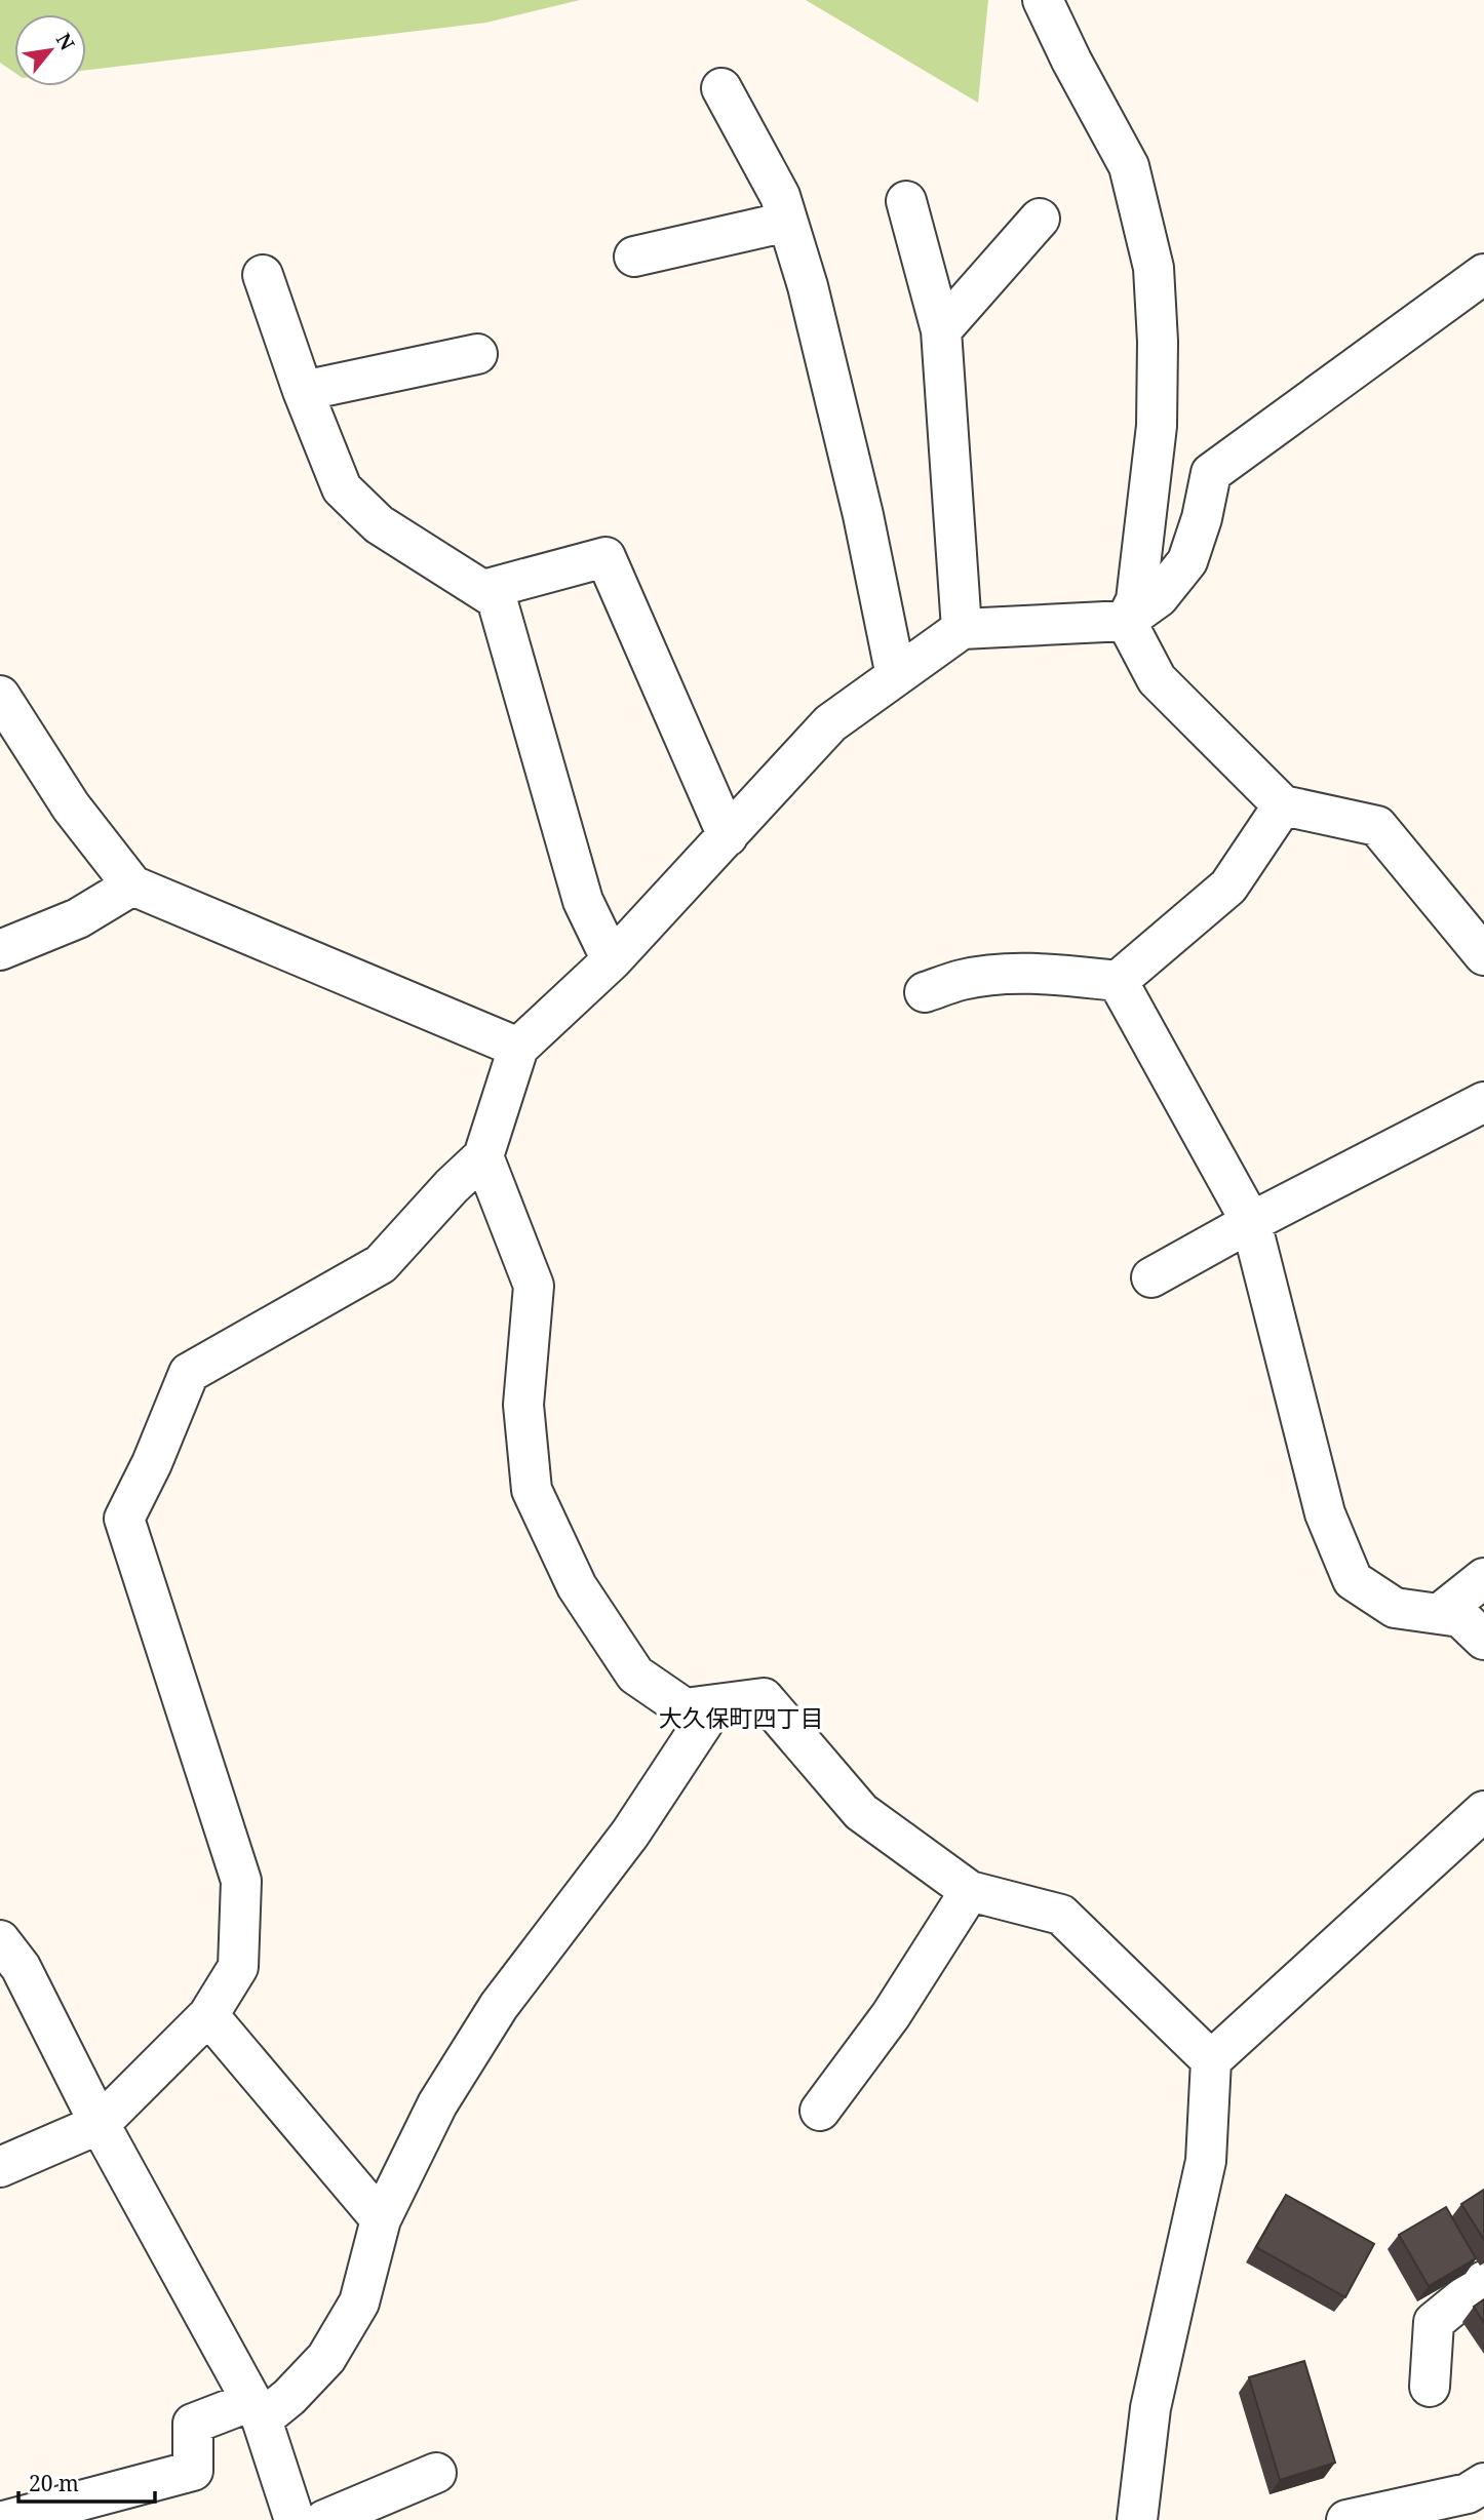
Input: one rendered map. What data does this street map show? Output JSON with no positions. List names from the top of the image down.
{
  "districts": ["大久保町四丁目"],
  "scale_bar": "20 m",
  "north": "top right"
}
